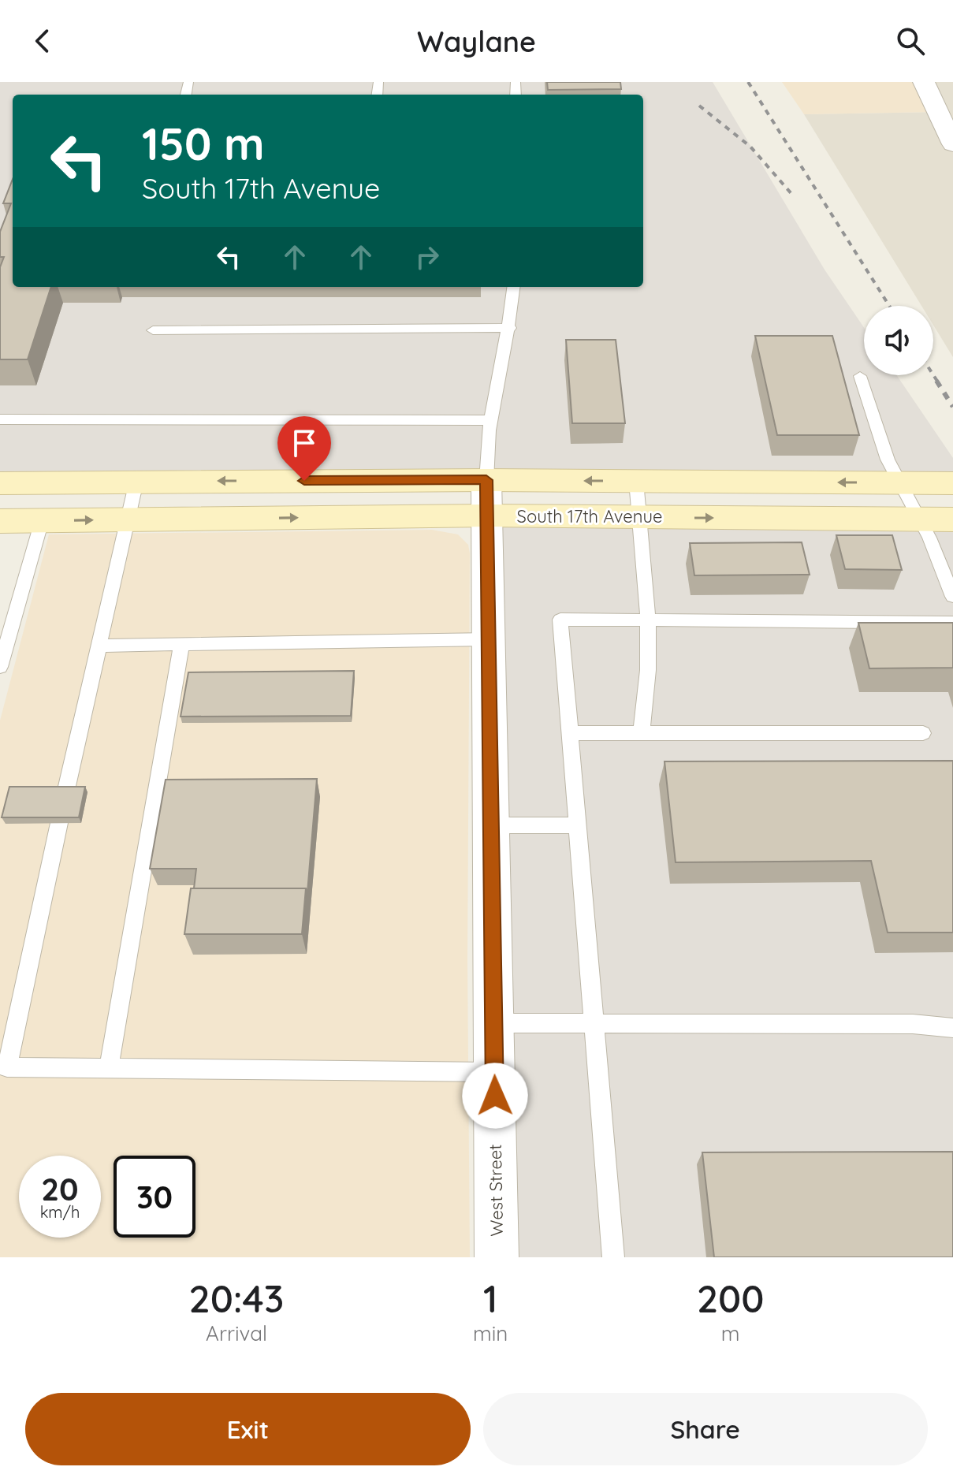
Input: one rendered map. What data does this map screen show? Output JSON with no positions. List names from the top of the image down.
{
  "streets": {
    "main road": ["South 17th Avenue"],
    "street": ["West Street"]
  },
  "crossings": [
    ["South 17th Avenue", "West Street"]
  ],
  "page": {
    "header": "Waylane",
    "turn": ["150 m", "South 17th Avenue"],
    "speed": "20 km/h",
    "limit": "30",
    "eta": [
      "20:43",
      "Arrival",
      "1",
      "min",
      "200",
      "m"
    ],
    "buttons": ["Exit", "Share"]
  }
}
